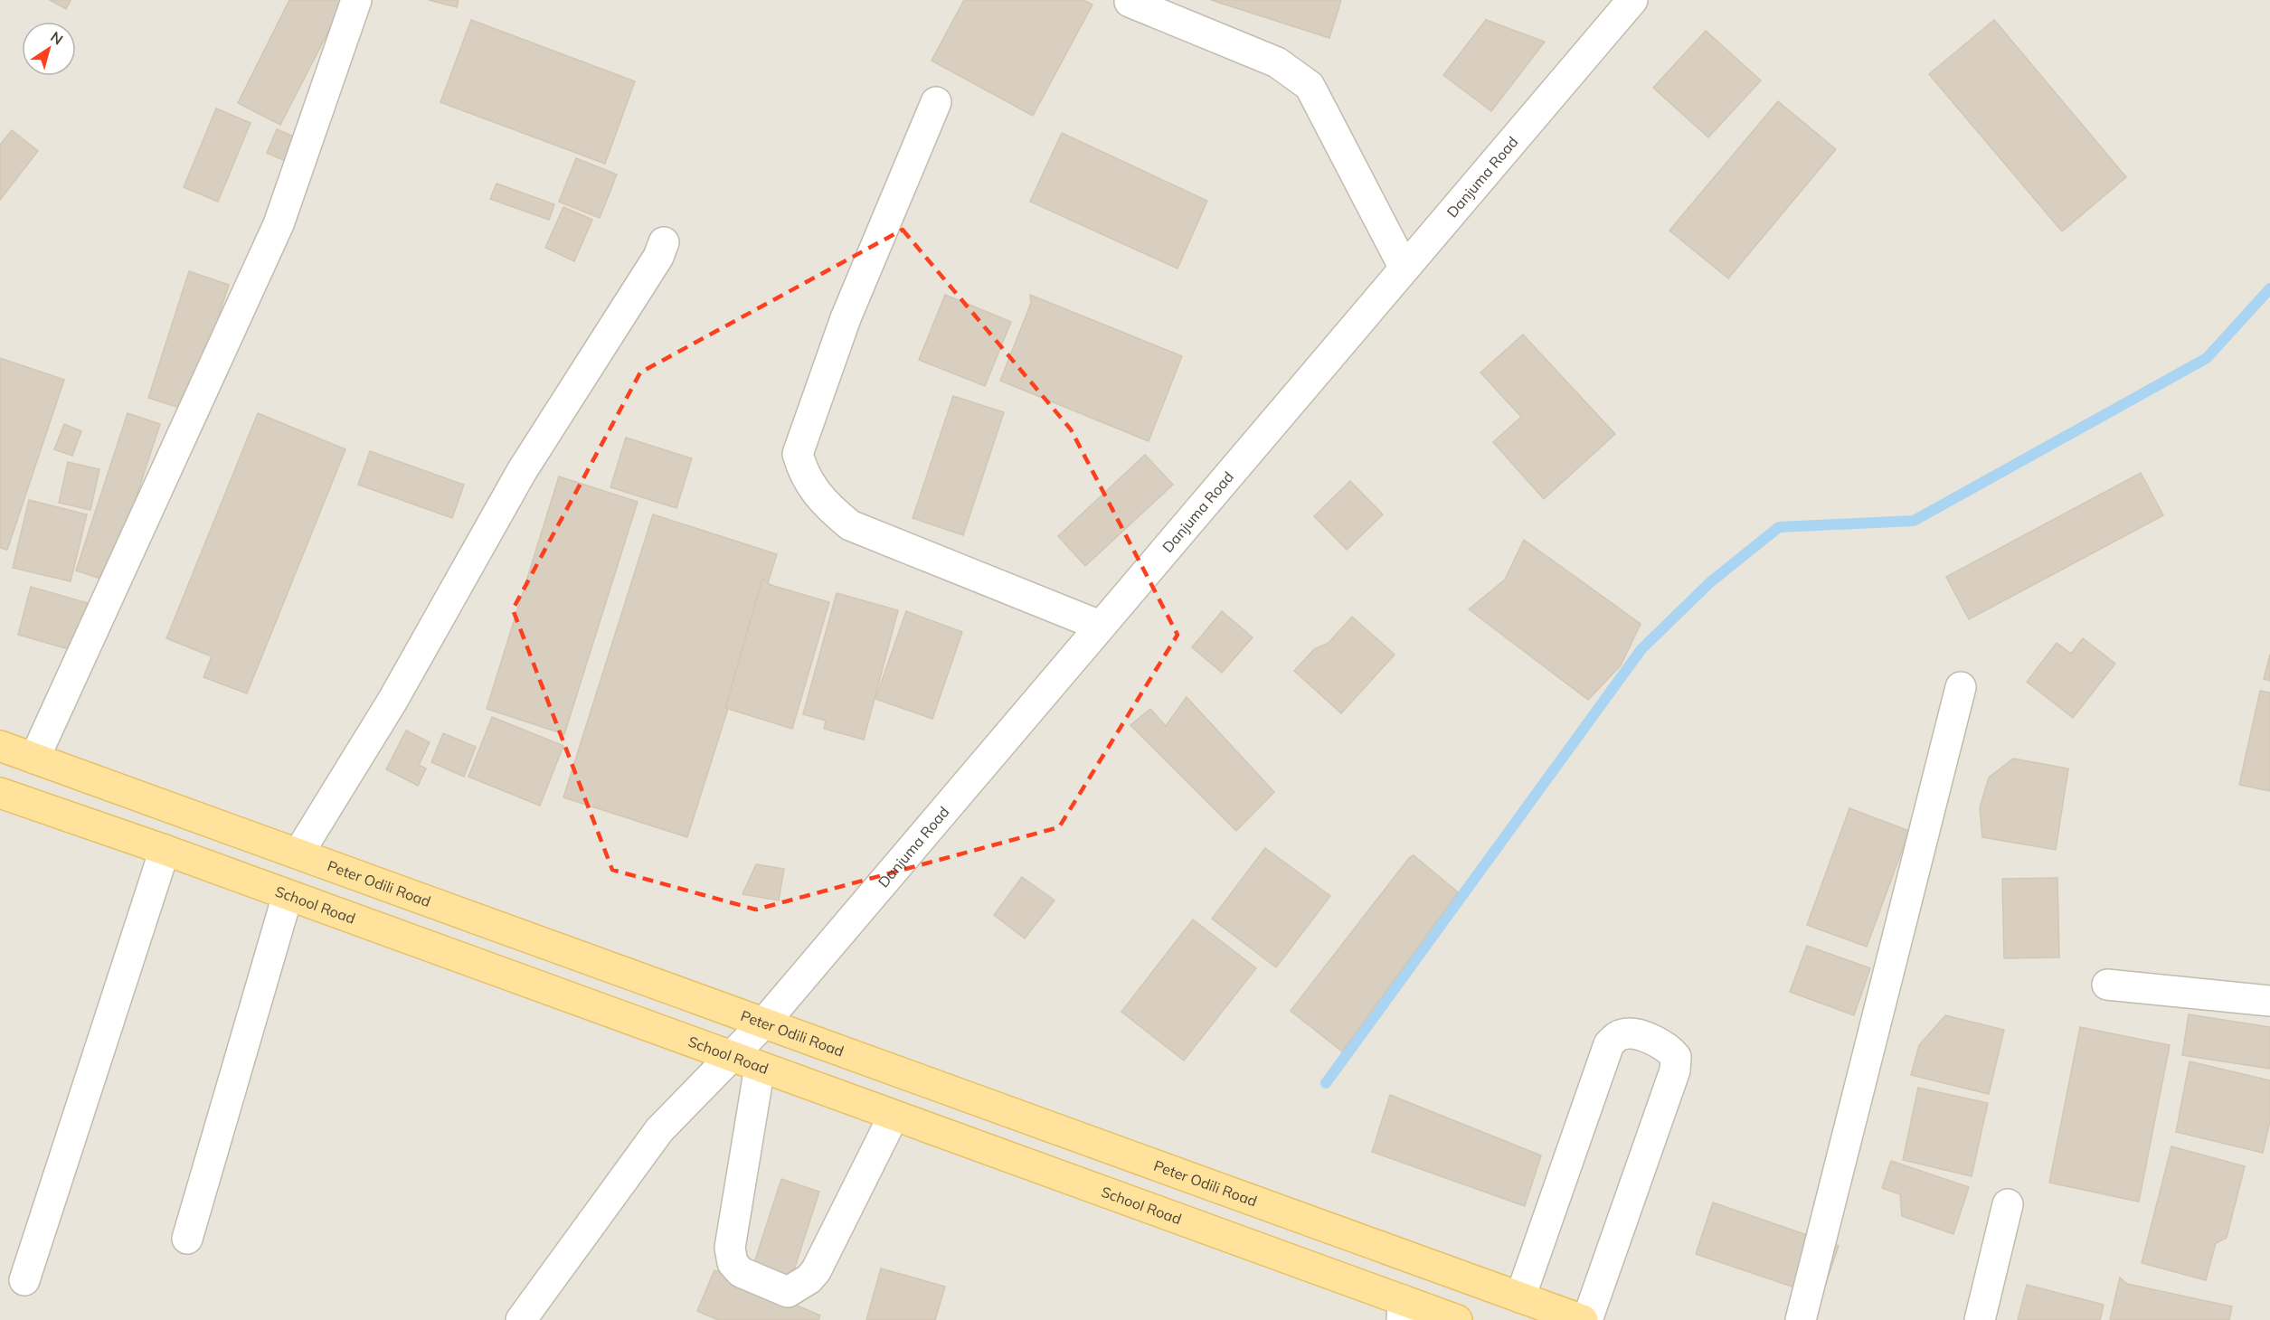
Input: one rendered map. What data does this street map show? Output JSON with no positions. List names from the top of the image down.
{
  "streets": {
    "main road": ["Peter Odili Road", "School Road"],
    "street": ["Danjuma Road"]
  },
  "crossings": [
    ["Danjuma Road", "Peter Odili Road"],
    ["Danjuma Road", "School Road"]
  ],
  "north": "top right"
}
